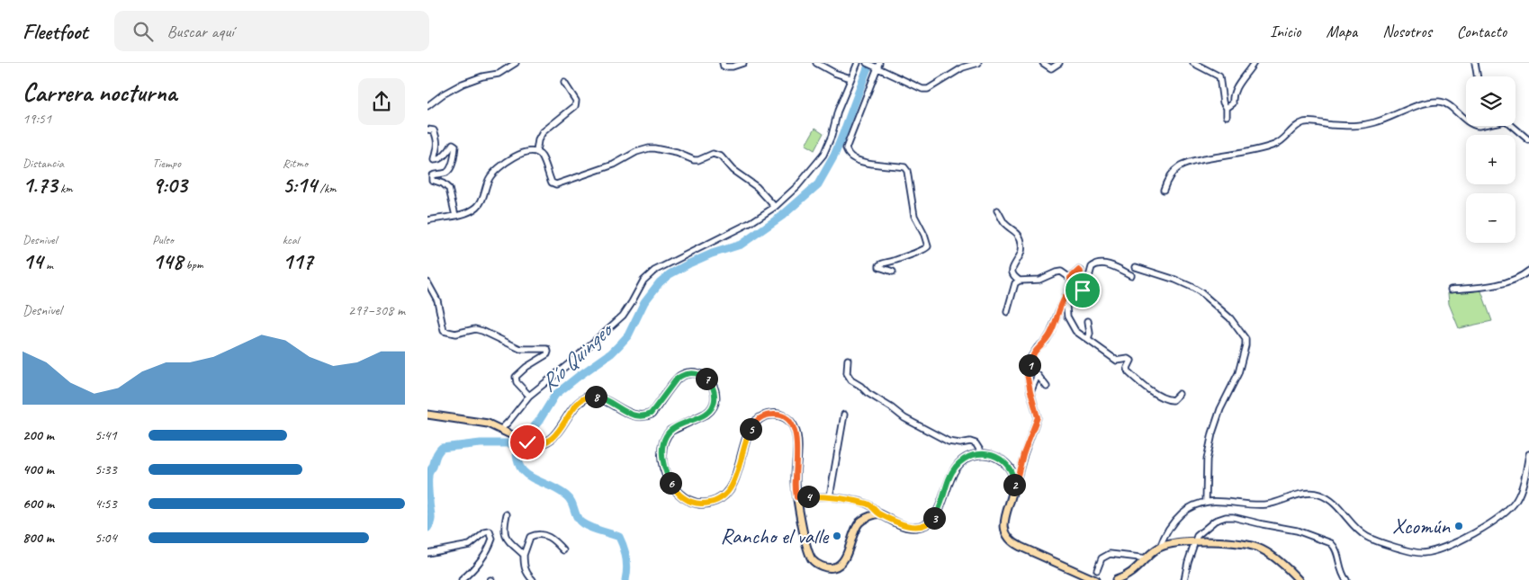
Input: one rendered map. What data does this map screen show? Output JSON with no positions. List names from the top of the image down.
{
  "water": ["Río Quingeo"],
  "places": ["Xcomún", "Rancho el valle"],
  "page": {
    "header": "Fleetfoot",
    "search": "Buscar aquí",
    "nav": [
      "Inicio",
      "Mapa",
      "Nosotros",
      "Contacto"
    ],
    "heading": ["Carrera nocturna", "19:51"],
    "map_buttons": ["+", "−"],
    "stats": [
      ["Distancia", "1.73 km"],
      ["Tiempo", "9:03"],
      ["Ritmo", "5:14 /km"],
      ["Desnivel", "14 m"],
      ["Pulso", "148 bpm"],
      ["kcal", "117"]
    ],
    "chart": ["Desnivel", "297–308 m"],
    "pins": [
      "1",
      "7",
      "8",
      "5",
      "6",
      "2",
      "4",
      "3"
    ],
    "list": [
      {
        "name": "200 m",
        "note": "5:41"
      },
      {
        "name": "400 m",
        "note": "5:33"
      },
      {
        "name": "600 m",
        "note": "4:53"
      },
      {
        "name": "800 m",
        "note": "5:04"
      }
    ]
  }
}
